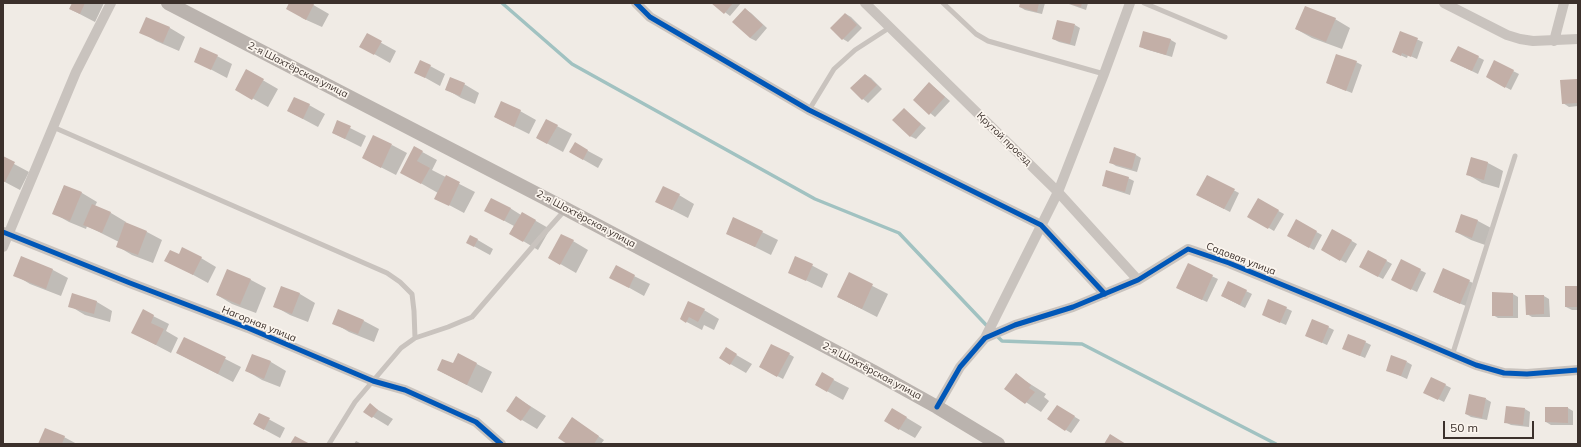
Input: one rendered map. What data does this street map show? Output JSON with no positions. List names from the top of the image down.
{
  "streets": {
    "main road": ["2-я Шахтёрская улица"],
    "street": ["Крутой проезд", "Садовая улица", "Нагорная улица"]
  },
  "crossings": [
    ["2-я Шахтёрская улица", "Садовая улица"],
    ["Крутой проезд", "Садовая улица"]
  ],
  "scale_bar": "50 m"
}
